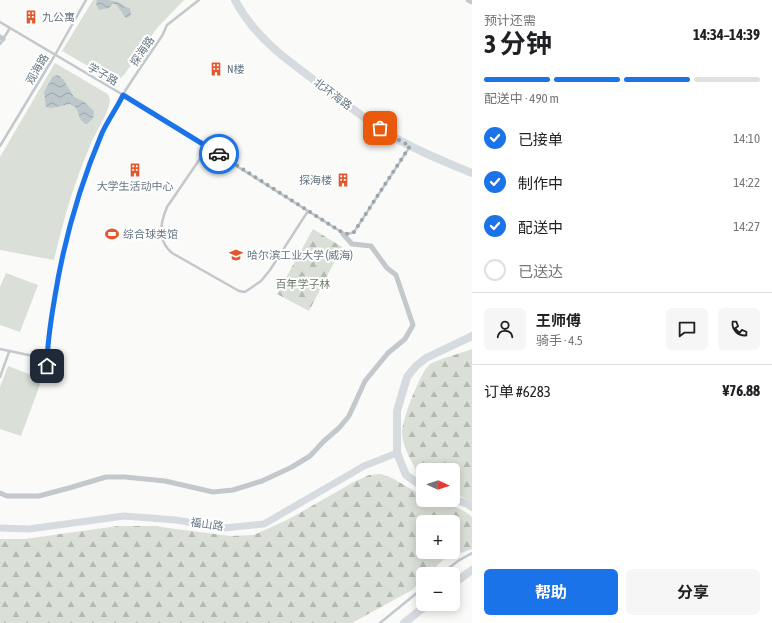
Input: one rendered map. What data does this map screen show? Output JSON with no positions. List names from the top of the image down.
{
  "streets": {
    "main road": ["北环海路", "福山路"],
    "lane": ["探海路", "观海路", "学子路"]
  },
  "crossings": [
    ["探海路", "学子路"],
    ["观海路", "学子路"],
    ["学子路", "北环海路"]
  ],
  "parks": ["百年学子林"],
  "places": {
    "building": [
      "九公寓",
      "N楼",
      "大学生活动中心",
      "探海楼"
    ],
    "sports": ["综合球类馆"],
    "school or university": ["哈尔滨工业大学 (威海)"]
  },
  "north": "right",
  "page": {
    "heading": ["3 分钟", "预计还需", "14:34–14:39"],
    "panel": [
      "王师傅",
      "骑手 · 4.5",
      "订单 #6283",
      "¥76.88"
    ],
    "bar": "配送中 · 490 m",
    "list": [
      ["已接单", "14:10"],
      ["制作中", "14:22"],
      ["配送中", "14:27"],
      "已送达"
    ],
    "map_buttons": ["+", "−"],
    "buttons": ["帮助", "分享"]
  }
}
